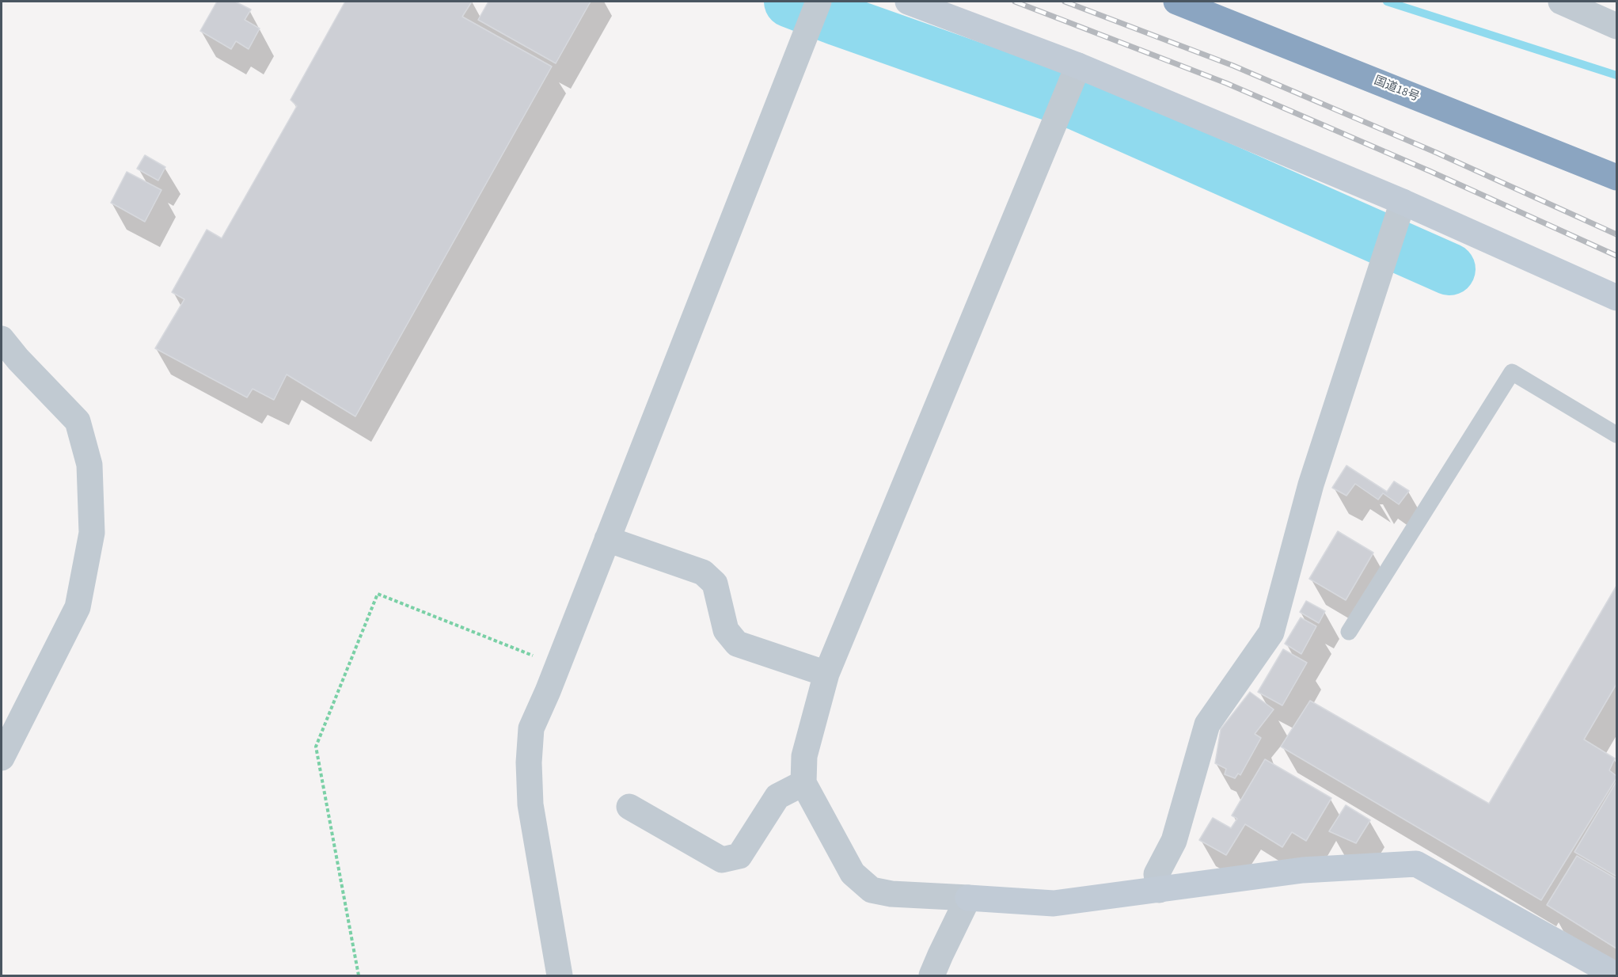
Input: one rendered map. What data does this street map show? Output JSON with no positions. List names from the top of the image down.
{
  "streets": {
    "highway": ["国道18号"]
  }
}
